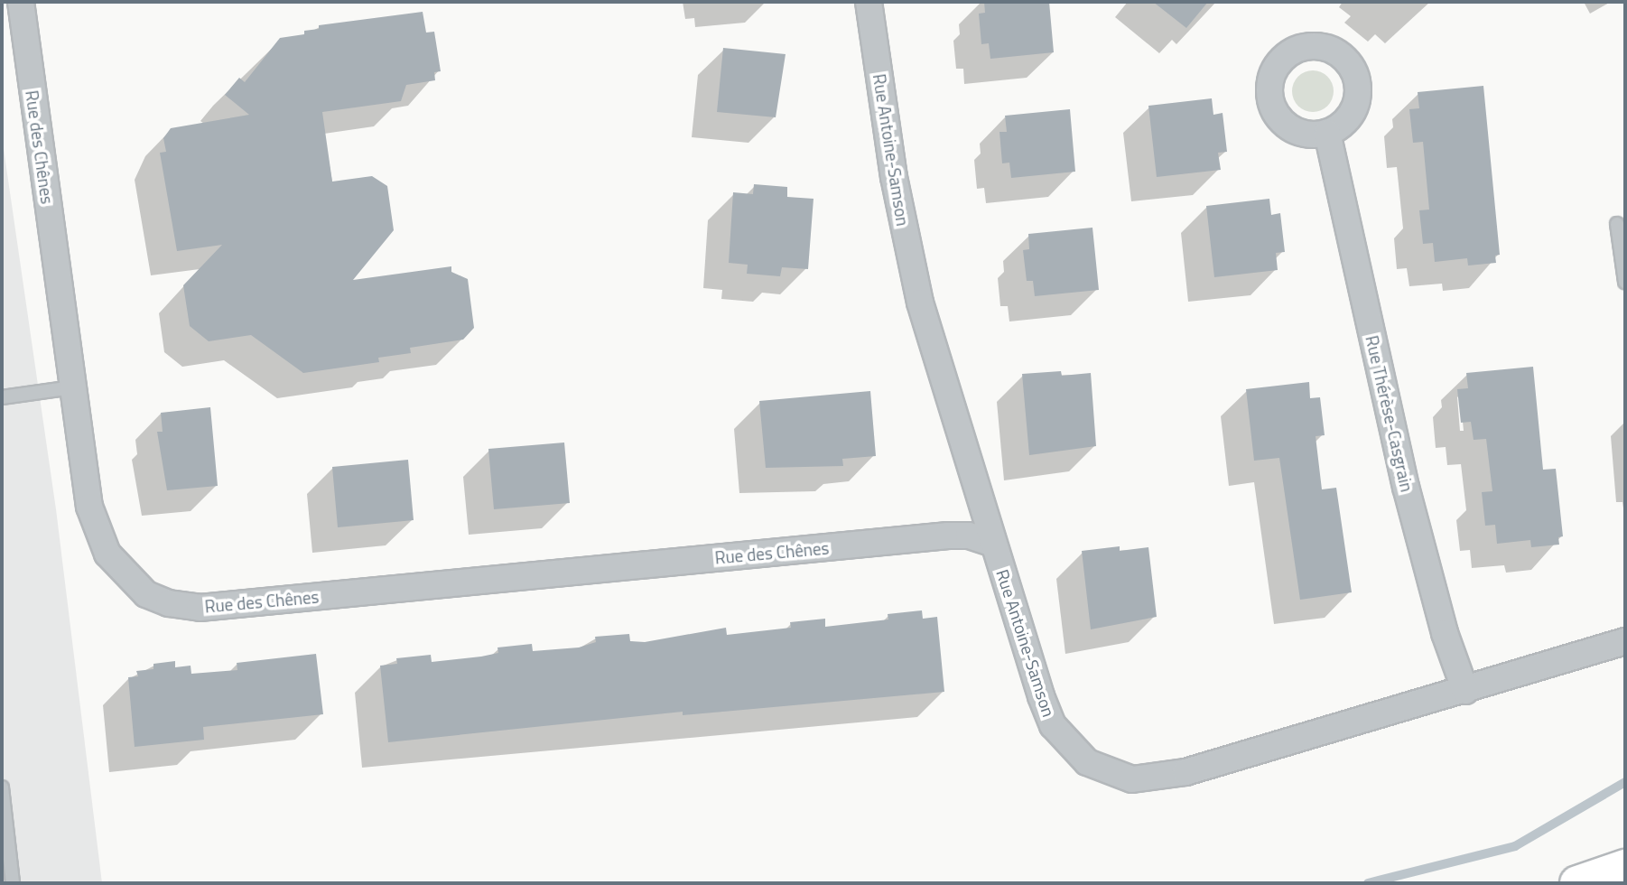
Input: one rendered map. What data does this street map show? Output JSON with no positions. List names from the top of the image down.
{
  "streets": {
    "street": ["Rue des Chênes", "Rue Antoine-Samson", "Rue Thérèse-Casgrain"]
  },
  "crossings": [
    ["Rue des Chênes", "Rue Antoine-Samson"],
    ["Rue Antoine-Samson", "Rue Thérèse-Casgrain"]
  ]
}
